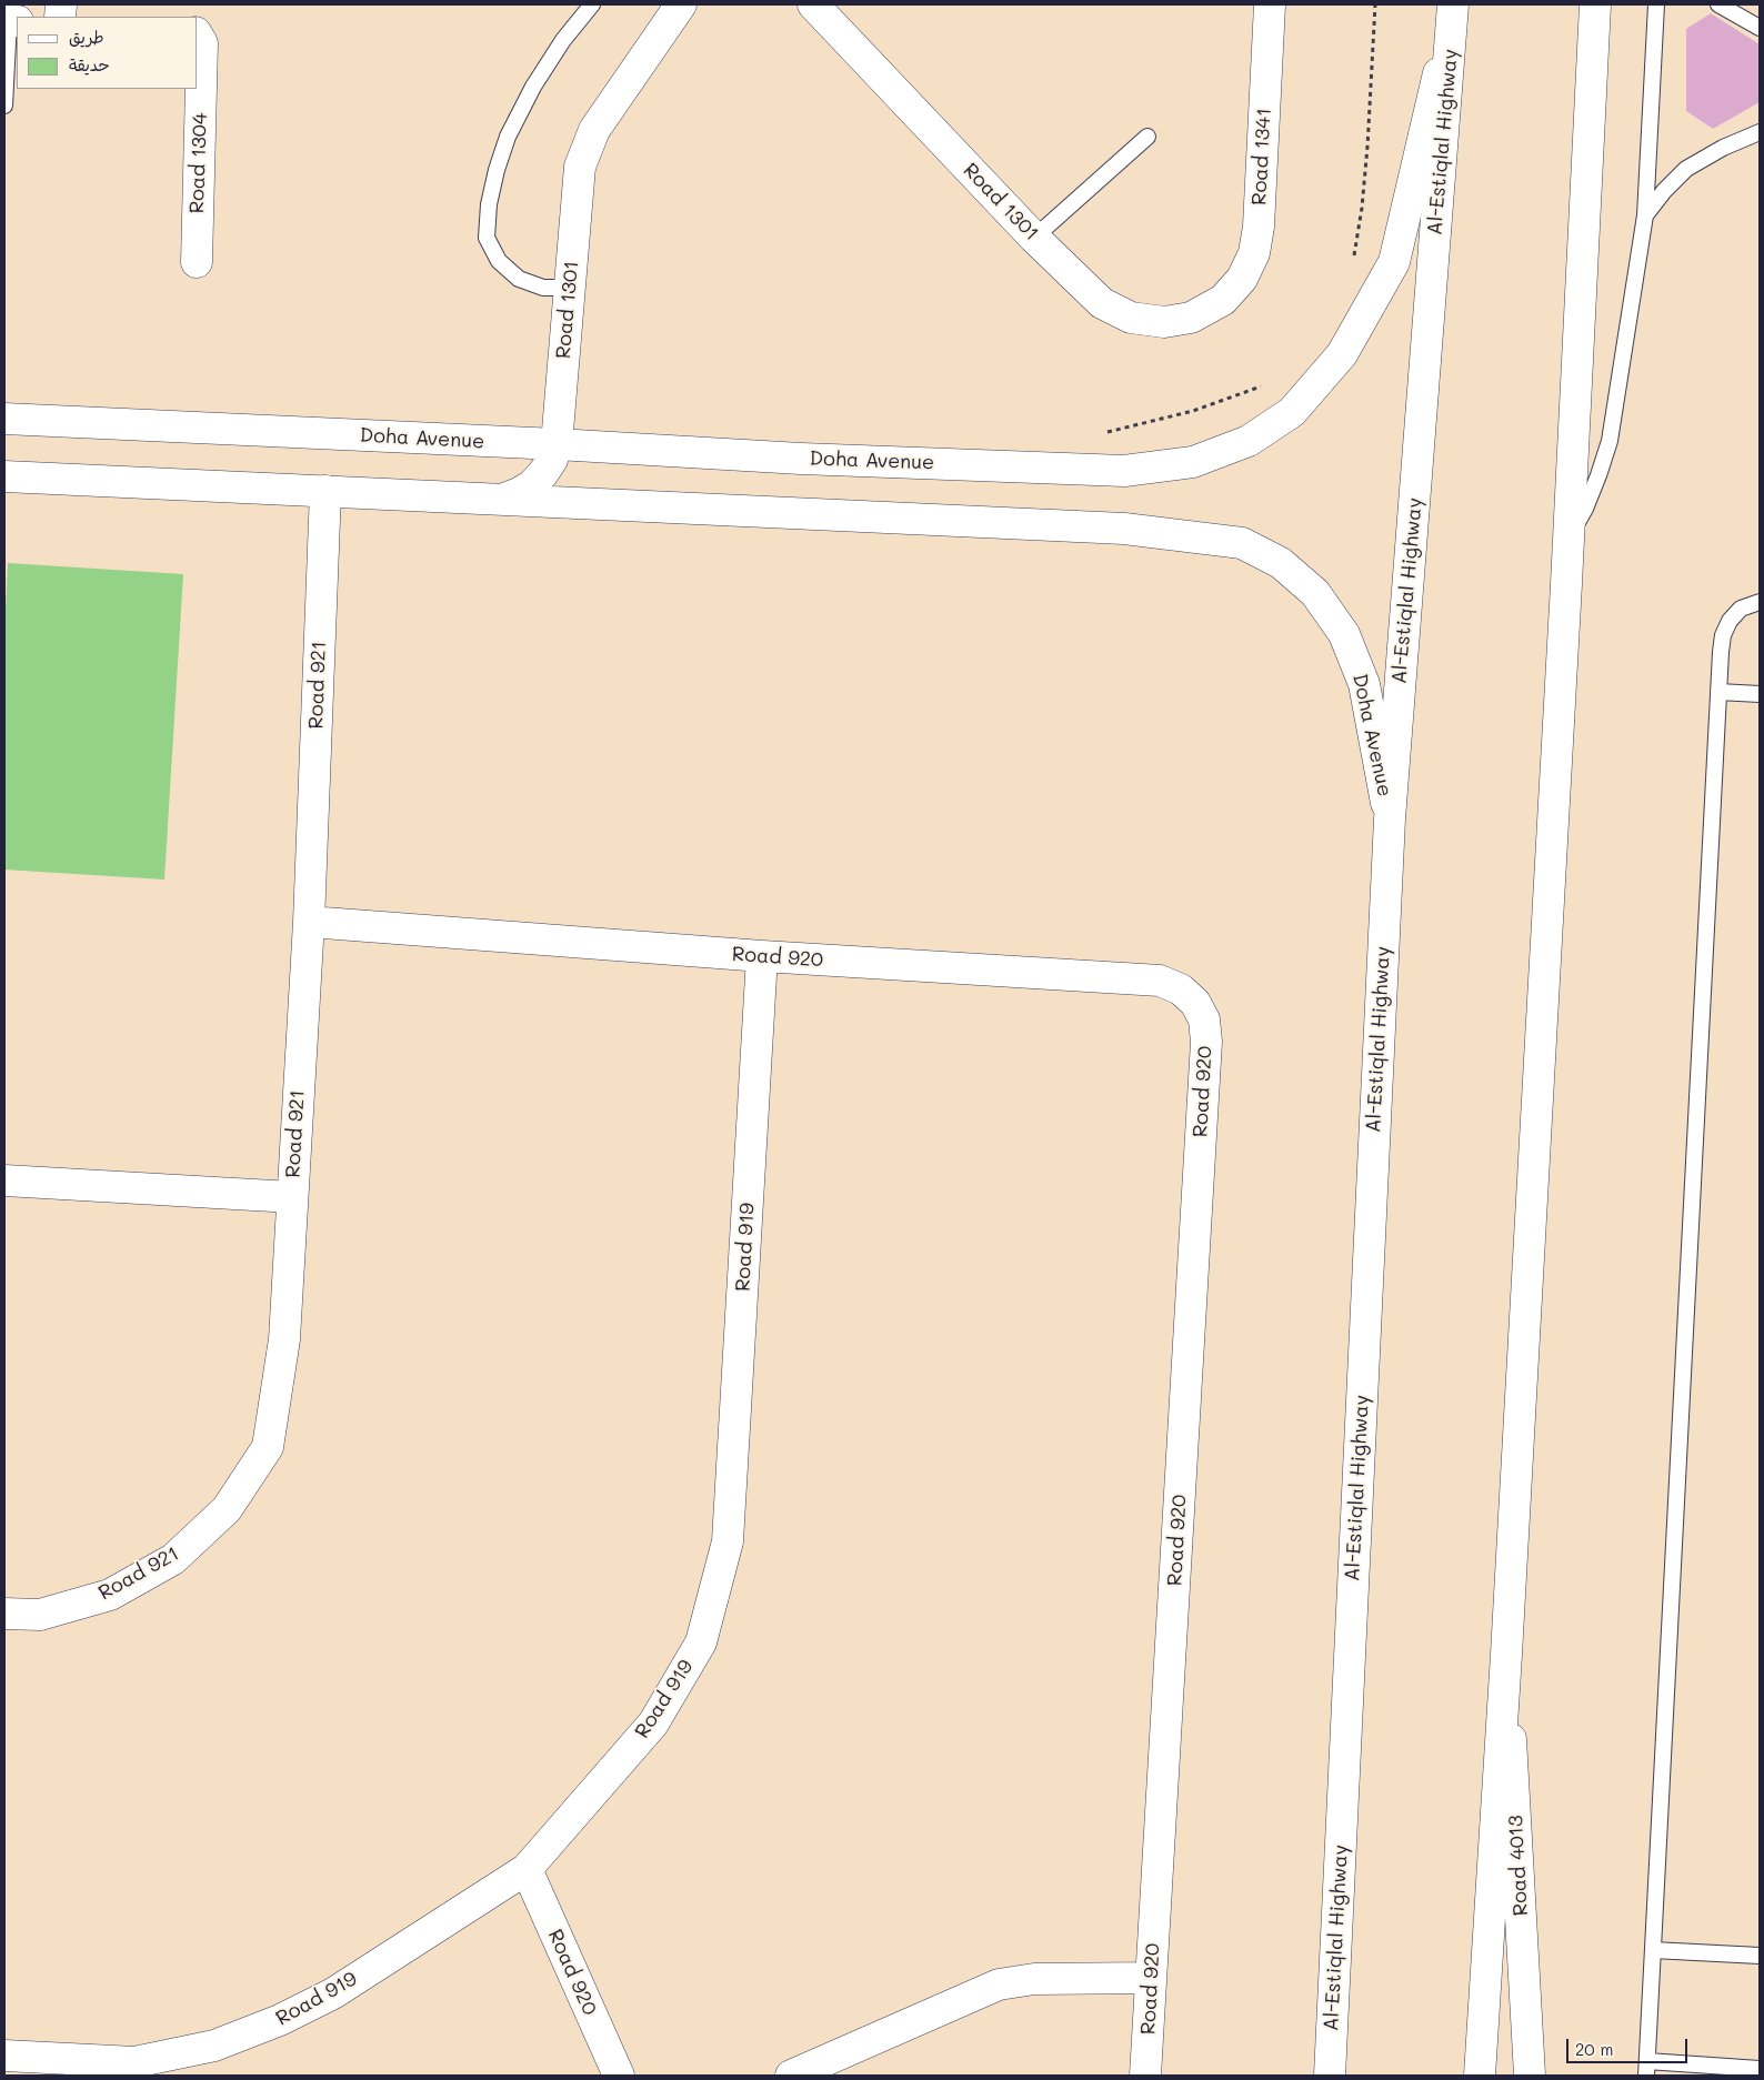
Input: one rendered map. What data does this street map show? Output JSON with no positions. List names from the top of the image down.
{
  "streets": {
    "street": [
      "Al-Estiqlal Highway",
      "Road 1341",
      "Road 1304",
      "Road 1301",
      "Doha Avenue",
      "Road 921",
      "Road 920",
      "Road 919",
      "Road 4013"
    ]
  },
  "crossings": [
    ["Al-Estiqlal Highway", "Doha Avenue"],
    ["Road 1341", "Road 1301"],
    ["Road 1301", "Doha Avenue"],
    ["Doha Avenue", "Road 921"],
    ["Road 921", "Road 920"],
    ["Road 920", "Road 919"]
  ],
  "legend": ["طريق", "حديقة"],
  "scale_bar": "20 m"
}
